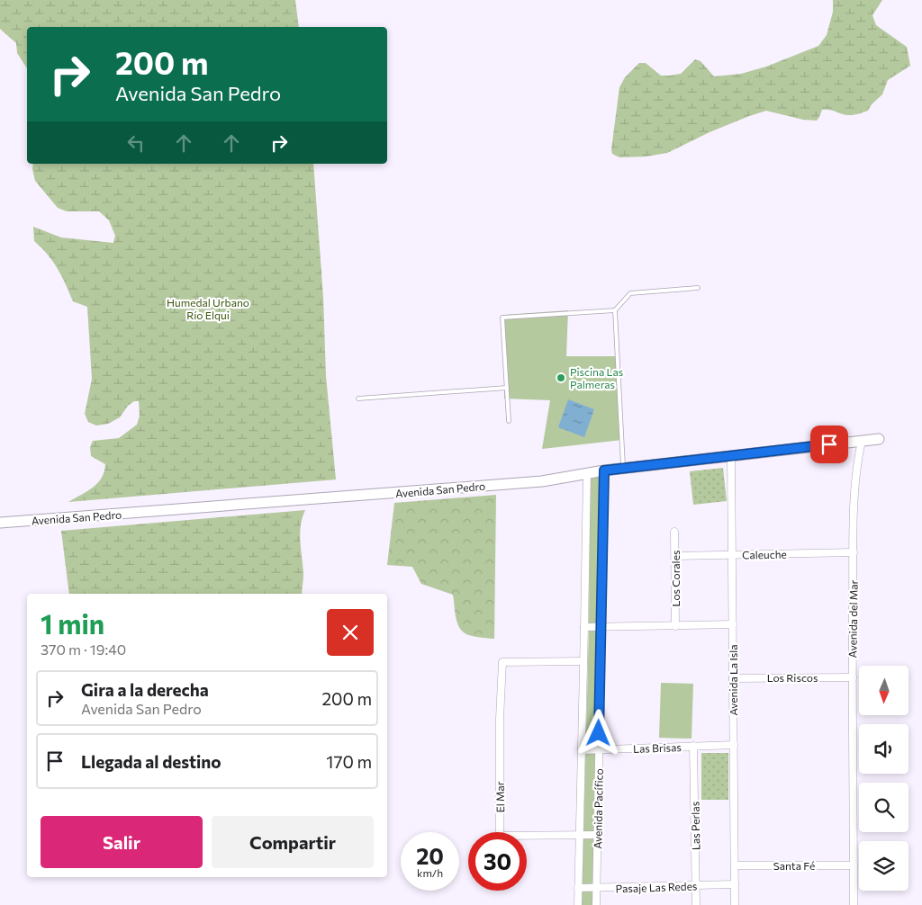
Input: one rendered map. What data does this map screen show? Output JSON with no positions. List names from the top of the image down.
{
  "streets": {
    "street": [
      "Avenida San Pedro",
      "Caleuche",
      "Los Corales",
      "Avenida del Mar",
      "Los Riscos",
      "Avenida La Isla",
      "Las Brisas",
      "El Mar",
      "Avenida Pacífico",
      "Las Perlas",
      "Santa Fé",
      "Pasaje Las Redes"
    ]
  },
  "crossings": [
    ["Avenida San Pedro", "Avenida del Mar"],
    ["Avenida San Pedro", "Avenida La Isla"],
    ["Avenida San Pedro", "Avenida Pacífico"],
    ["Caleuche", "Los Corales"],
    ["Caleuche", "Avenida del Mar"],
    ["Caleuche", "Avenida La Isla"],
    ["Avenida del Mar", "Los Riscos"],
    ["Avenida del Mar", "Santa Fé"],
    ["Los Riscos", "Avenida La Isla"],
    ["Avenida La Isla", "Las Brisas"],
    ["Avenida La Isla", "Santa Fé"],
    ["Avenida La Isla", "Pasaje Las Redes"],
    ["Las Brisas", "Avenida Pacífico"],
    ["Las Brisas", "Las Perlas"],
    ["El Mar", "Avenida Pacífico"],
    ["Avenida Pacífico", "Pasaje Las Redes"],
    ["Las Perlas", "Pasaje Las Redes"]
  ],
  "parks": ["Humedal Urbano Río Elqui"],
  "places": ["Piscina Las Palmeras"],
  "north": "bottom",
  "page": {
    "turn": ["200 m", "Avenida San Pedro"],
    "heading": ["1 min", "370 m · 19:40"],
    "list": [
      {
        "name": "Gira a la derecha",
        "note": "Avenida San Pedro",
        "value": "200 m"
      },
      {
        "name": "Llegada al destino",
        "value": "170 m"
      }
    ],
    "buttons": ["Salir", "Compartir"],
    "speed": "20 km/h",
    "limit": "30"
  }
}
